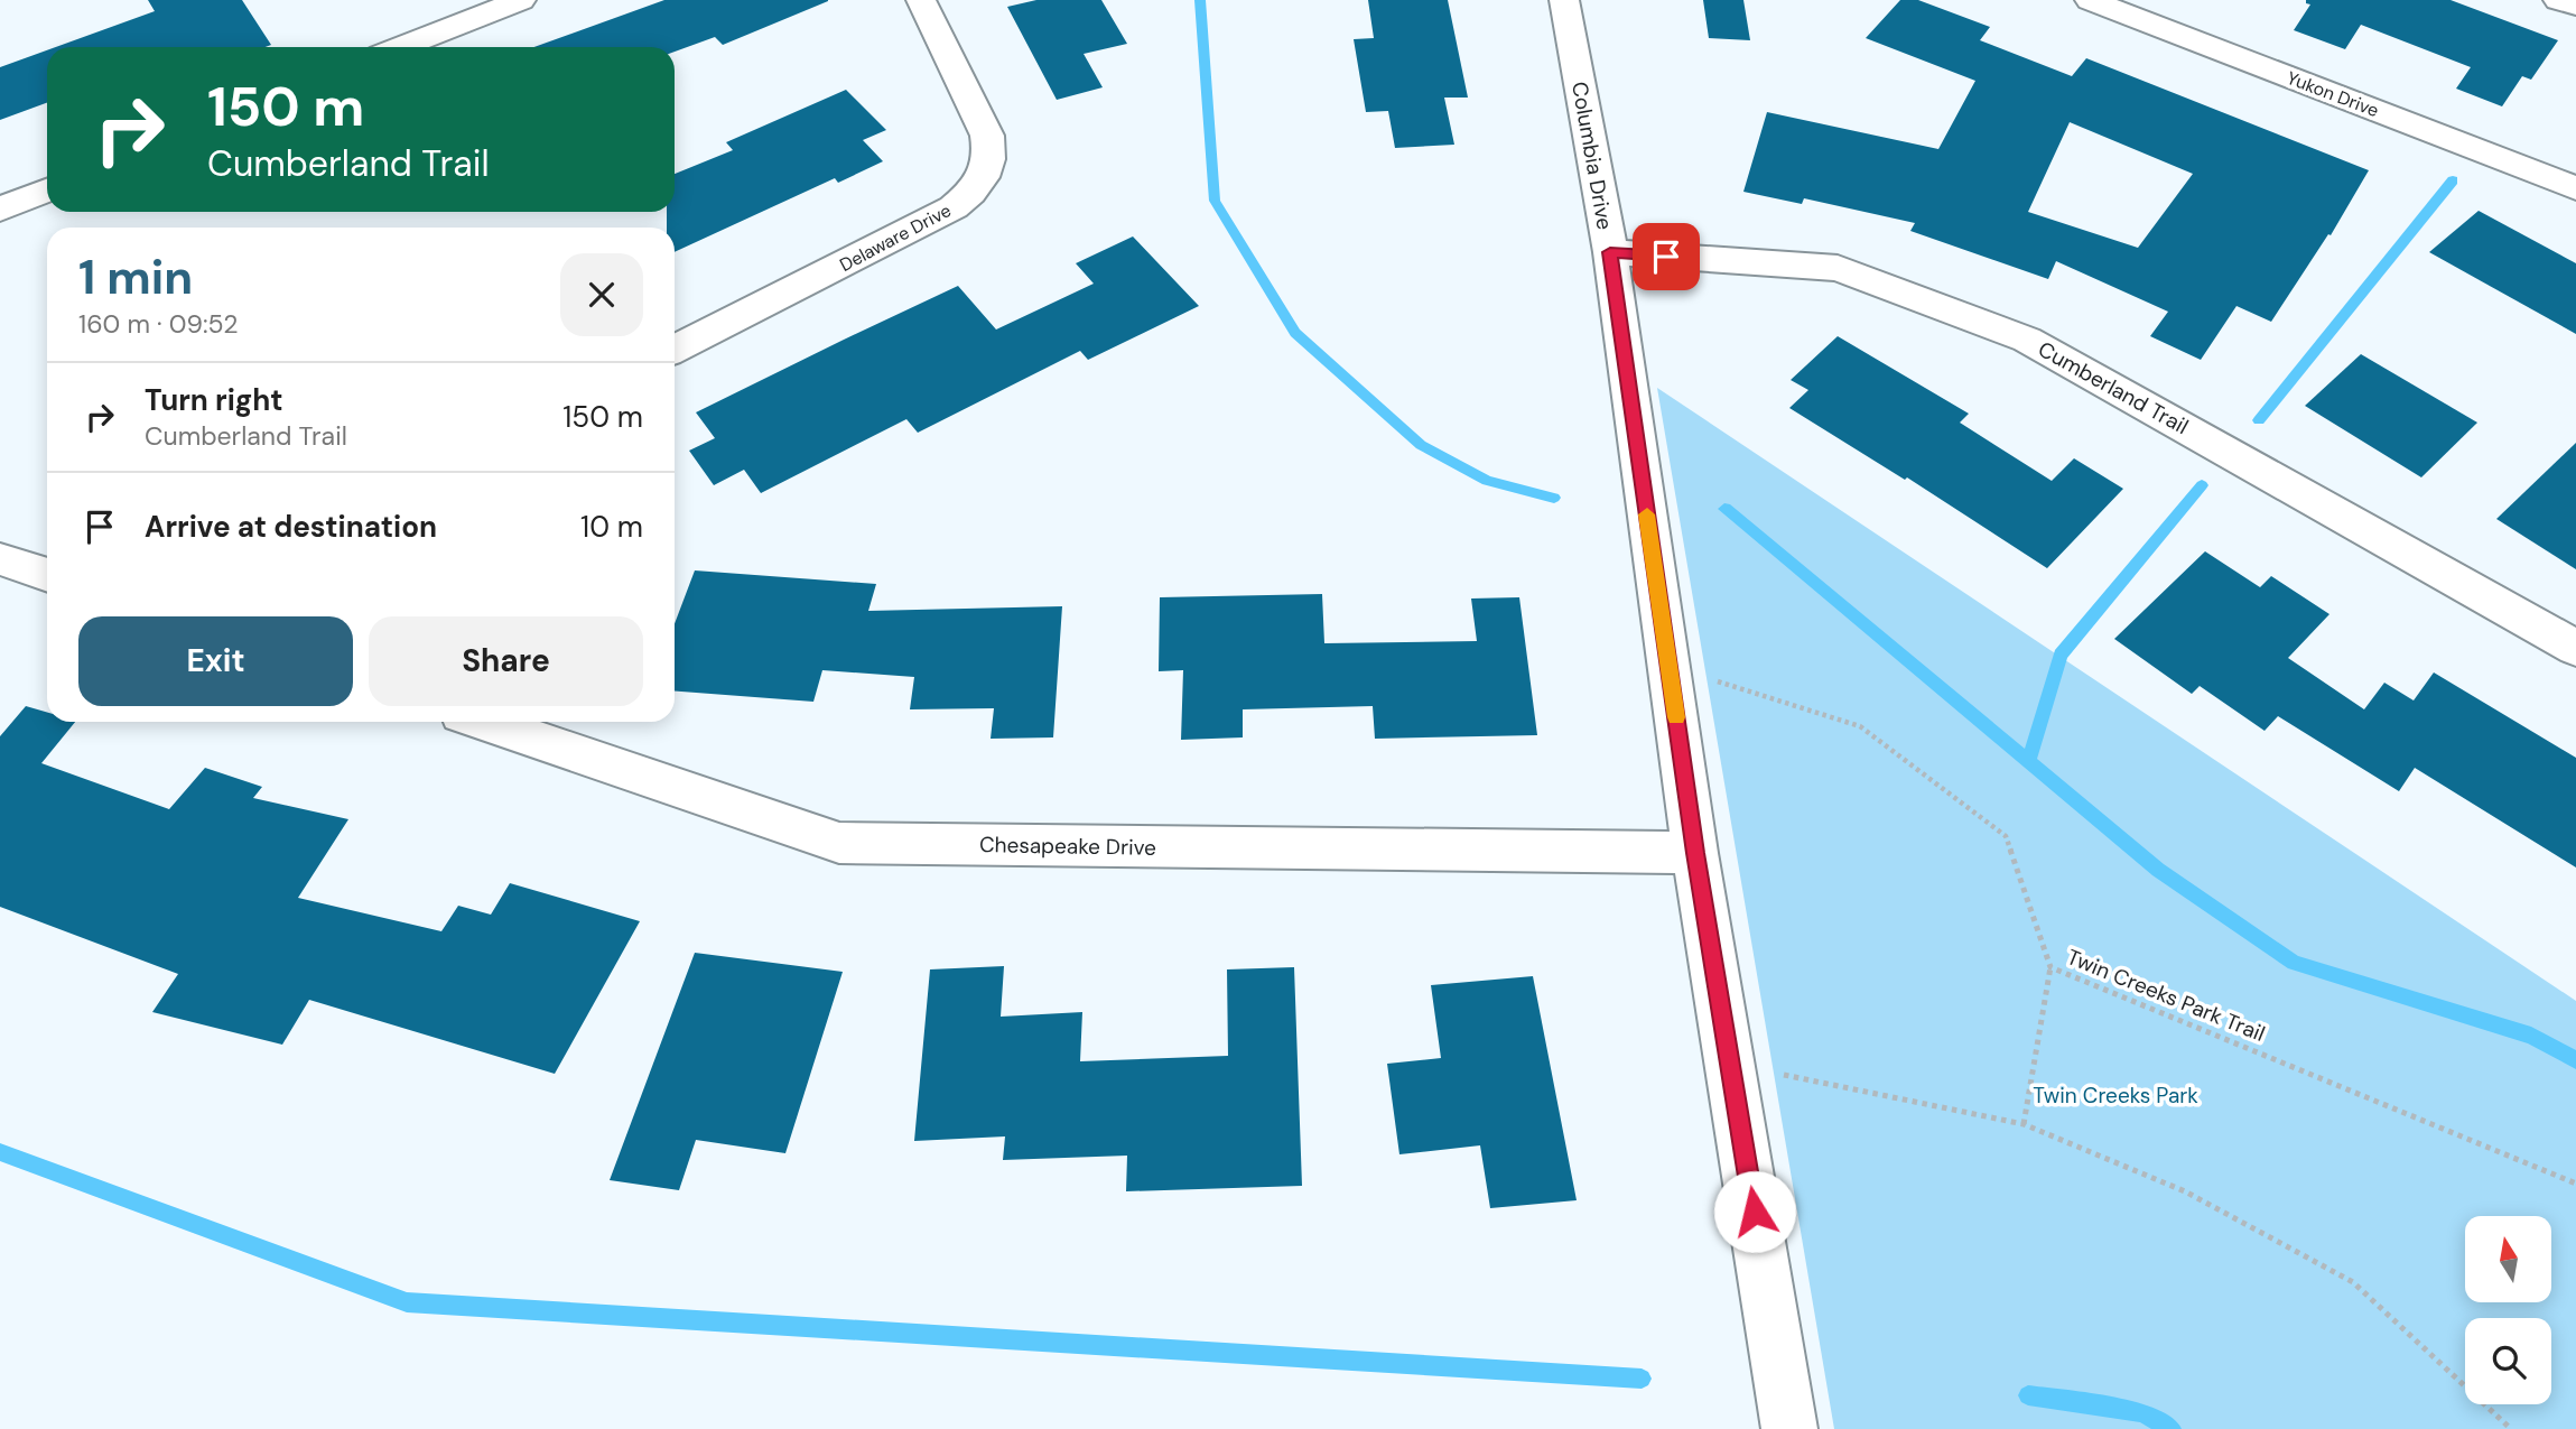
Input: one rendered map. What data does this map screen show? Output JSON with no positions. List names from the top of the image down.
{
  "streets": {
    "street": [
      "Yukon Drive",
      "Columbia Drive",
      "Delaware Drive",
      "Cumberland Trail",
      "Chesapeake Drive"
    ],
    "path": ["Twin Creeks Park Trail"]
  },
  "crossings": [
    ["Columbia Drive", "Cumberland Trail"],
    ["Columbia Drive", "Chesapeake Drive"],
    ["Columbia Drive", "Twin Creeks Park Trail"]
  ],
  "parks": ["Twin Creeks Park"],
  "north": "top",
  "page": {
    "turn": ["150 m", "Cumberland Trail"],
    "heading": ["1 min", "160 m · 09:52"],
    "list": [
      {
        "name": "Turn right",
        "note": "Cumberland Trail",
        "value": "150 m"
      },
      {
        "name": "Arrive at destination",
        "value": "10 m"
      }
    ],
    "buttons": ["Exit", "Share"]
  }
}
